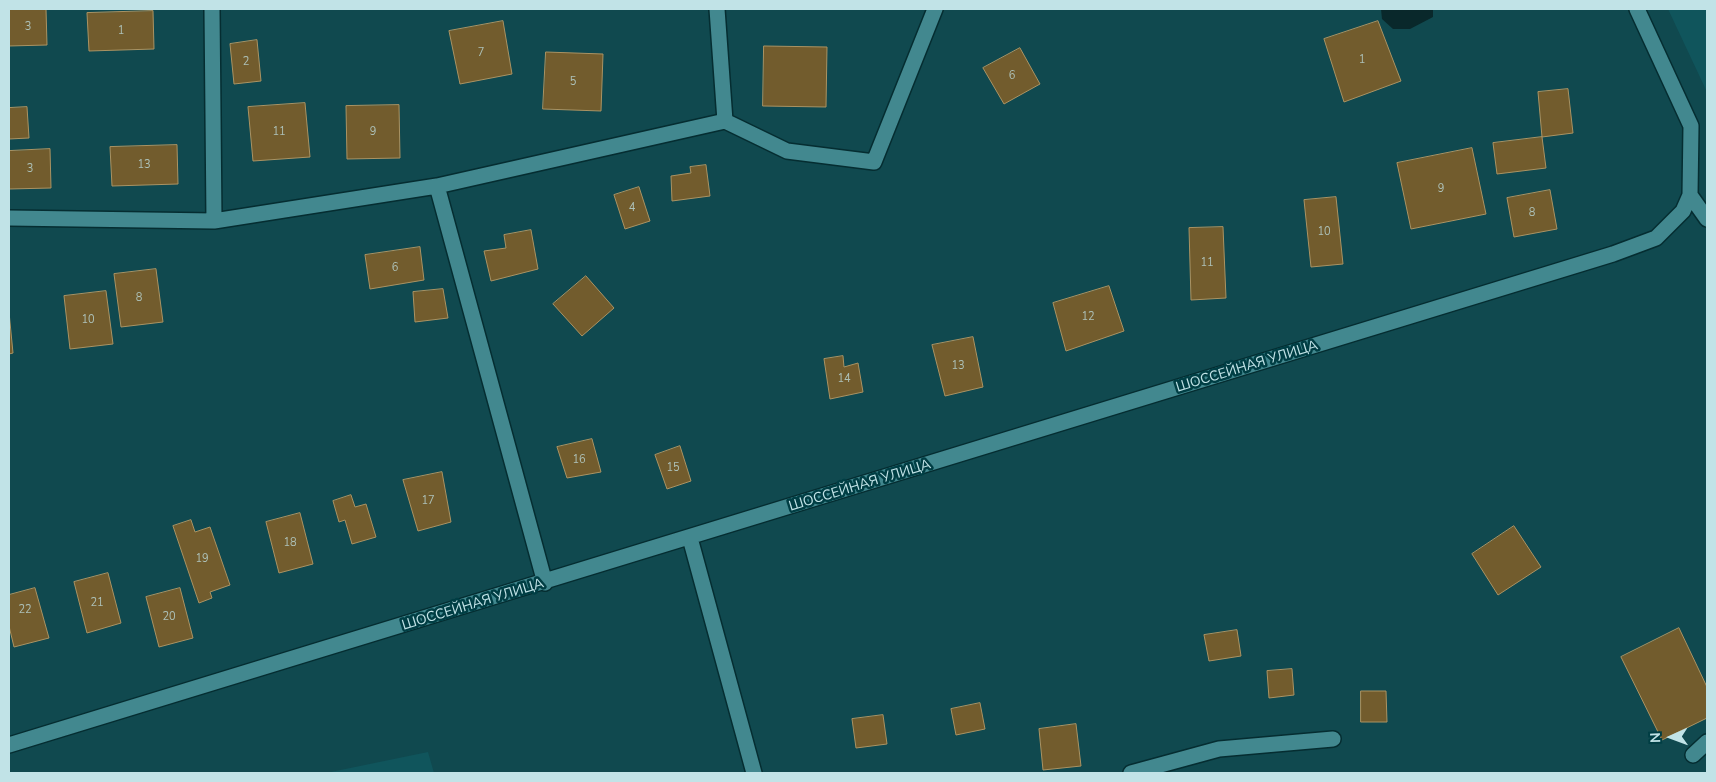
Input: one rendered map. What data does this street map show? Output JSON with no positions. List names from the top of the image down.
{
  "streets": {
    "street": ["ШОССЕЙНАЯ УЛИЦА"]
  },
  "house_numbers": [
    "3",
    "1",
    "7",
    "1",
    "2",
    "6",
    "5",
    "11",
    "9",
    "13",
    "3",
    "9",
    "4",
    "8",
    "10",
    "11",
    "6",
    "8",
    "12",
    "10",
    "13",
    "14",
    "16",
    "15",
    "17",
    "18",
    "19",
    "21",
    "22",
    "20"
  ],
  "north": "left"
}
